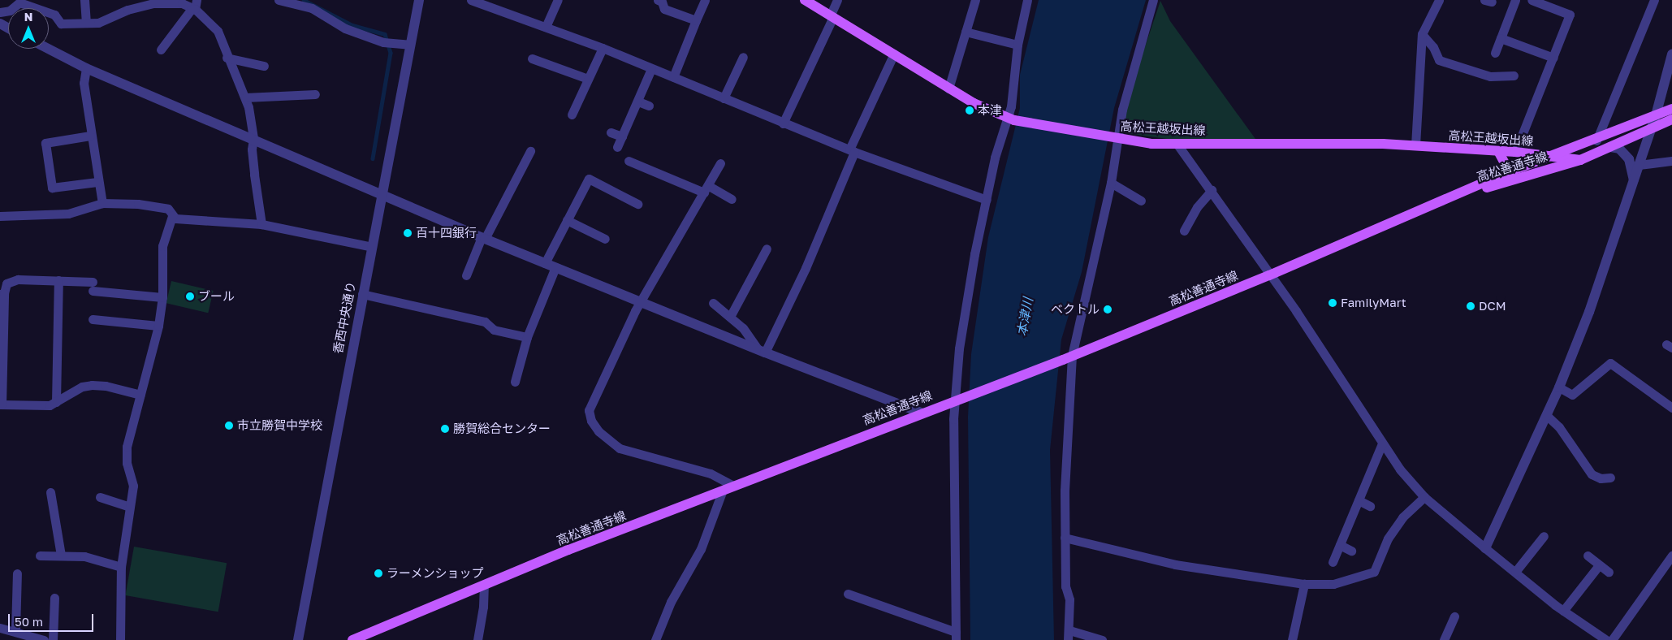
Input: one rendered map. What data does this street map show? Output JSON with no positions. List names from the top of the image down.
{
  "streets": {
    "main road": ["高松王越坂出線", "高松善通寺線"],
    "street": ["香西中央通り"]
  },
  "crossings": [
    ["高松王越坂出線", "高松善通寺線"]
  ],
  "water": ["本津川"],
  "places": [
    "本津",
    "百十四銀行",
    "ブール",
    "FamilyMart",
    "DCM",
    "ベクトル",
    "市立勝賀中学校",
    "勝賀総合センター",
    "ラーメンショップ"
  ],
  "scale_bar": "50 m",
  "north": "top"
}
